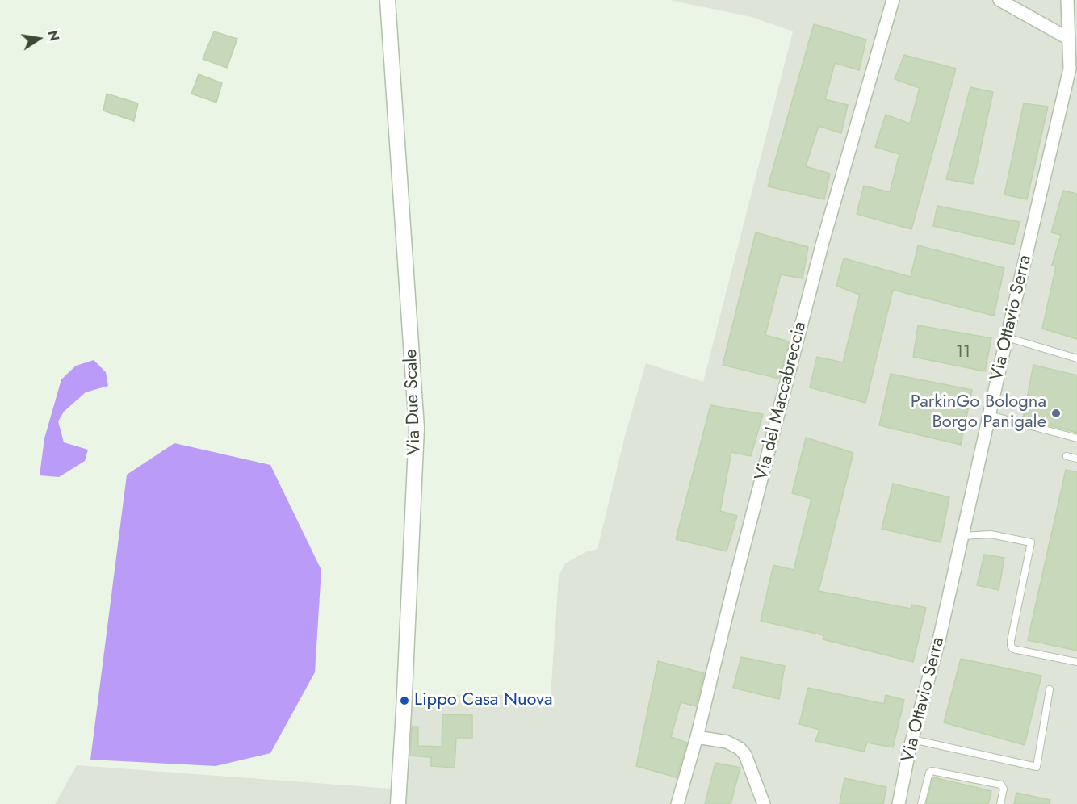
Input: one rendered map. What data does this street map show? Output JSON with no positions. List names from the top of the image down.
{
  "streets": {
    "street": ["Via Ottavio Serra", "Via del Maccabreccia", "Via Due Scale"]
  },
  "places": ["ParkinGo Bologna Borgo Panigale", "Lippo Casa Nuova"],
  "house_numbers": ["11"],
  "north": "right"
}
